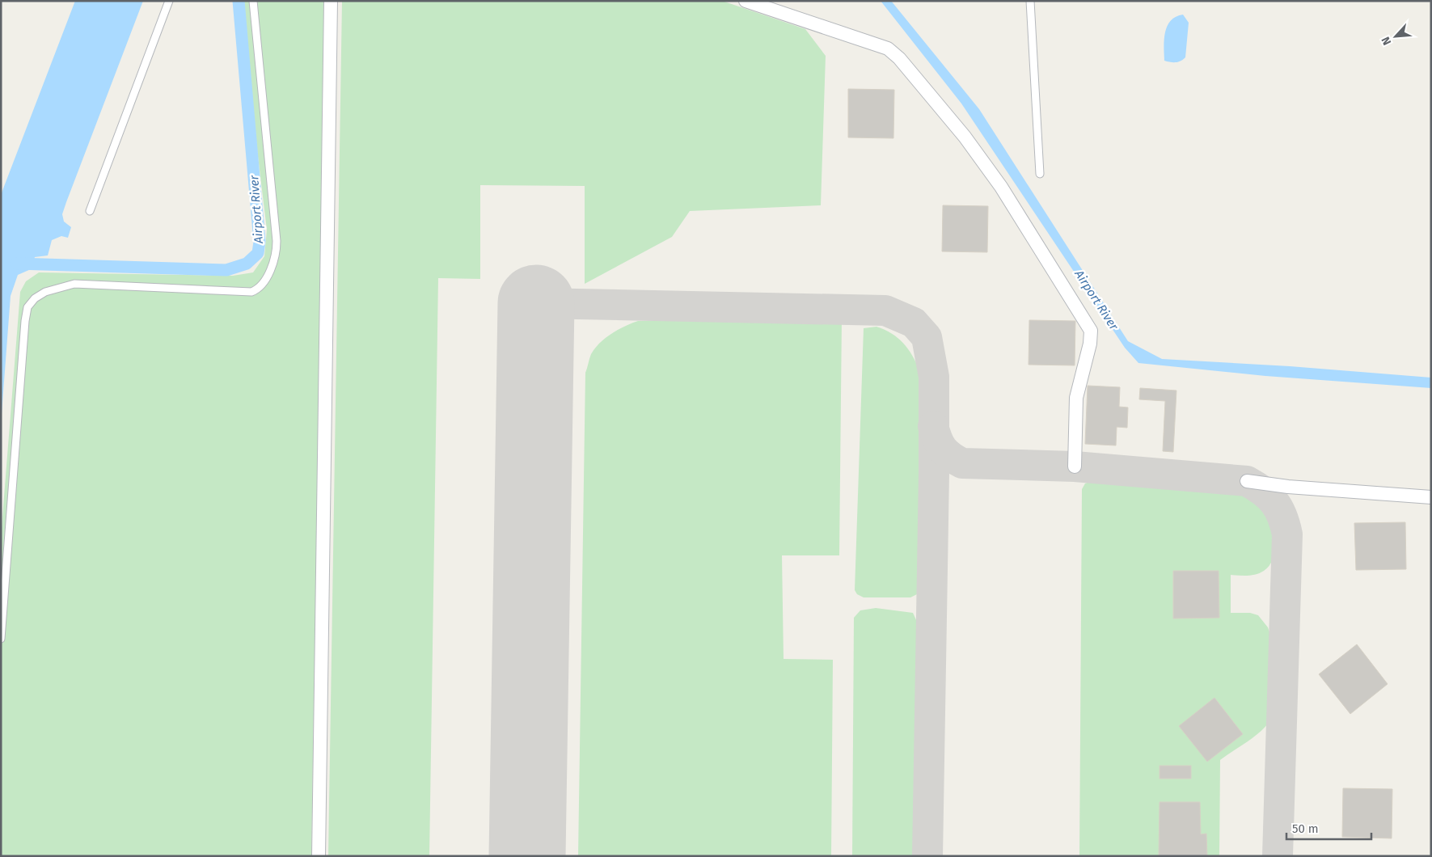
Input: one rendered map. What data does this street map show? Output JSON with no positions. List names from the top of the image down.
{
  "water": ["Airport River"],
  "scale_bar": "50 m",
  "north": "bottom left"
}
